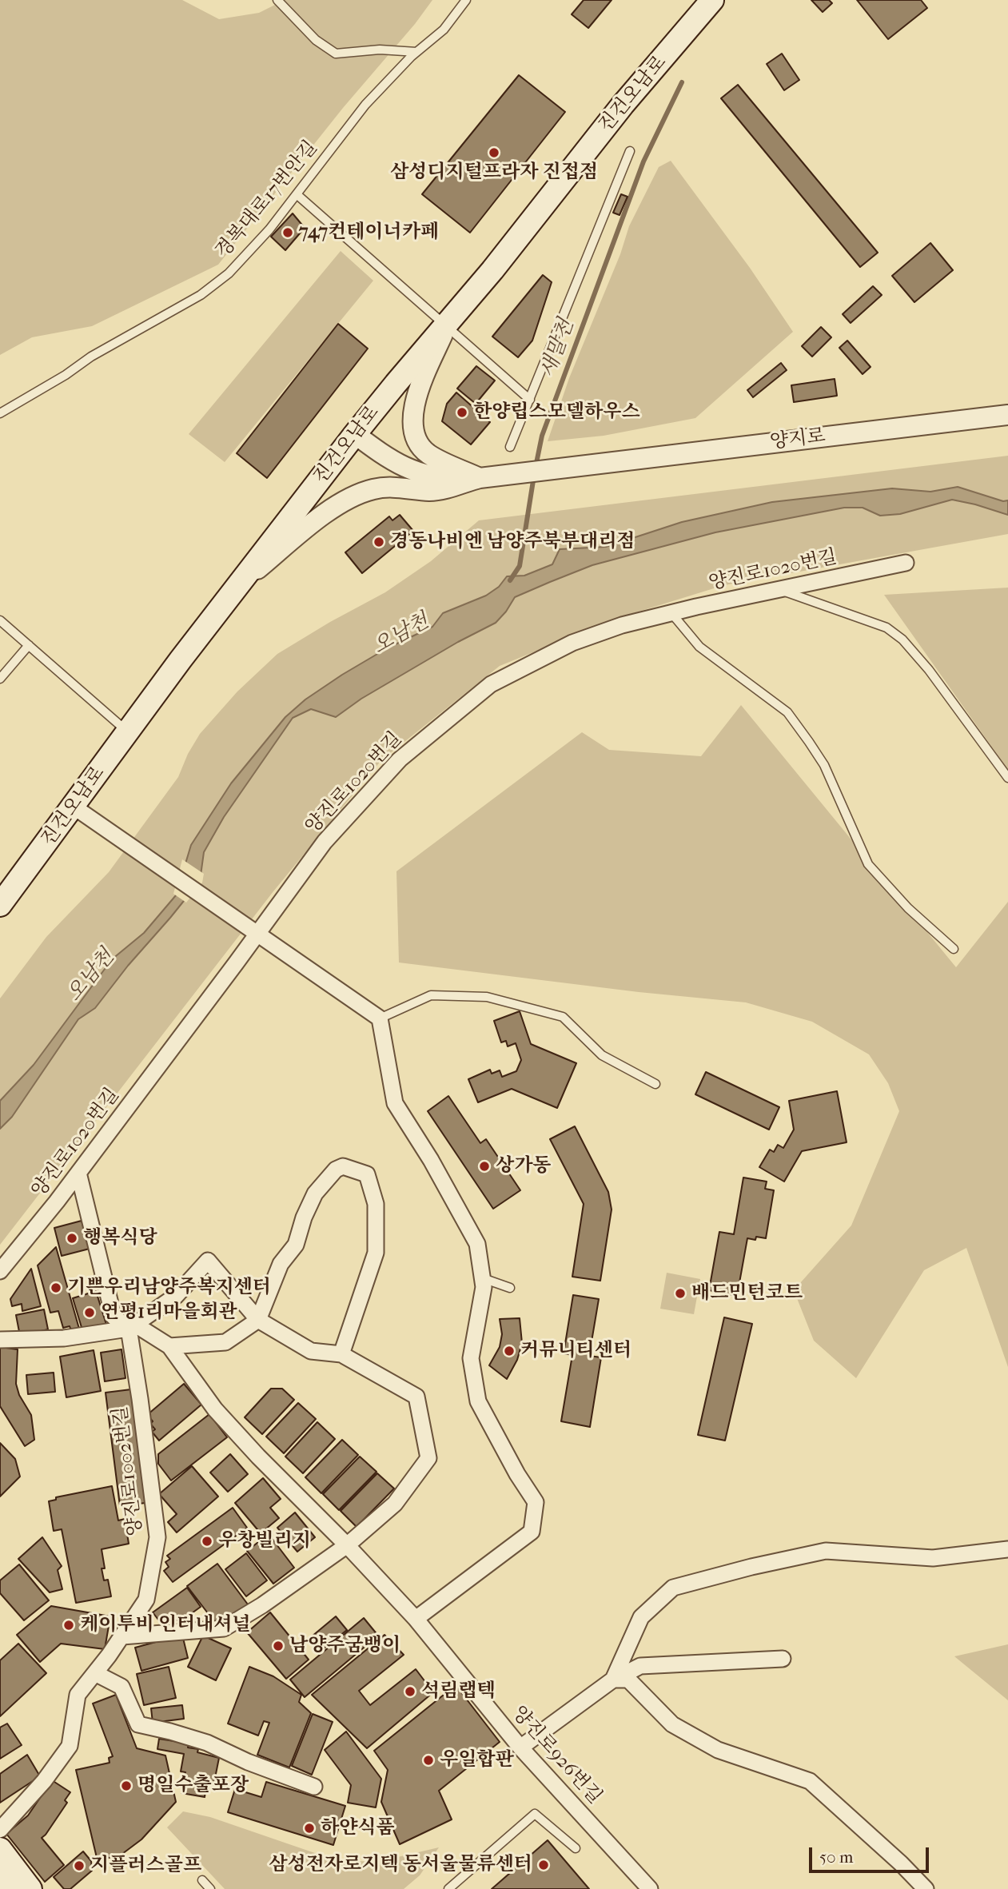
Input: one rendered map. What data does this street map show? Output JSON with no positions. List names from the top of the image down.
{
  "streets": {
    "main road": ["진건오남로"],
    "street": [
      "양지로",
      "양진로1020번길",
      "양진로1002번길",
      "양진로926번길"
    ],
    "lane": ["경복대로17번안길"]
  },
  "crossings": [
    ["양진로1002번길", "양진로926번길"]
  ],
  "water": ["새말천", "오남천"],
  "places": [
    "삼성디지털프라자 진접점",
    "747컨테이너카페",
    "한양립스모델하우스",
    "경동나비엔 남양주북부대리점",
    "상가동",
    "행복식당",
    "기쁜우리남양주복지센터",
    "배드민턴코트",
    "연평1리마을회관",
    "커뮤니티센터",
    "우창빌리지",
    "케이투비 인터내셔널",
    "남양주굼뱅이",
    "석림랩텍",
    "우일합판",
    "명일수출포장",
    "하얀식품",
    "삼성전자로지텍 동서울물류센터",
    "지플러스골프"
  ],
  "scale_bar": "50 m"
}
